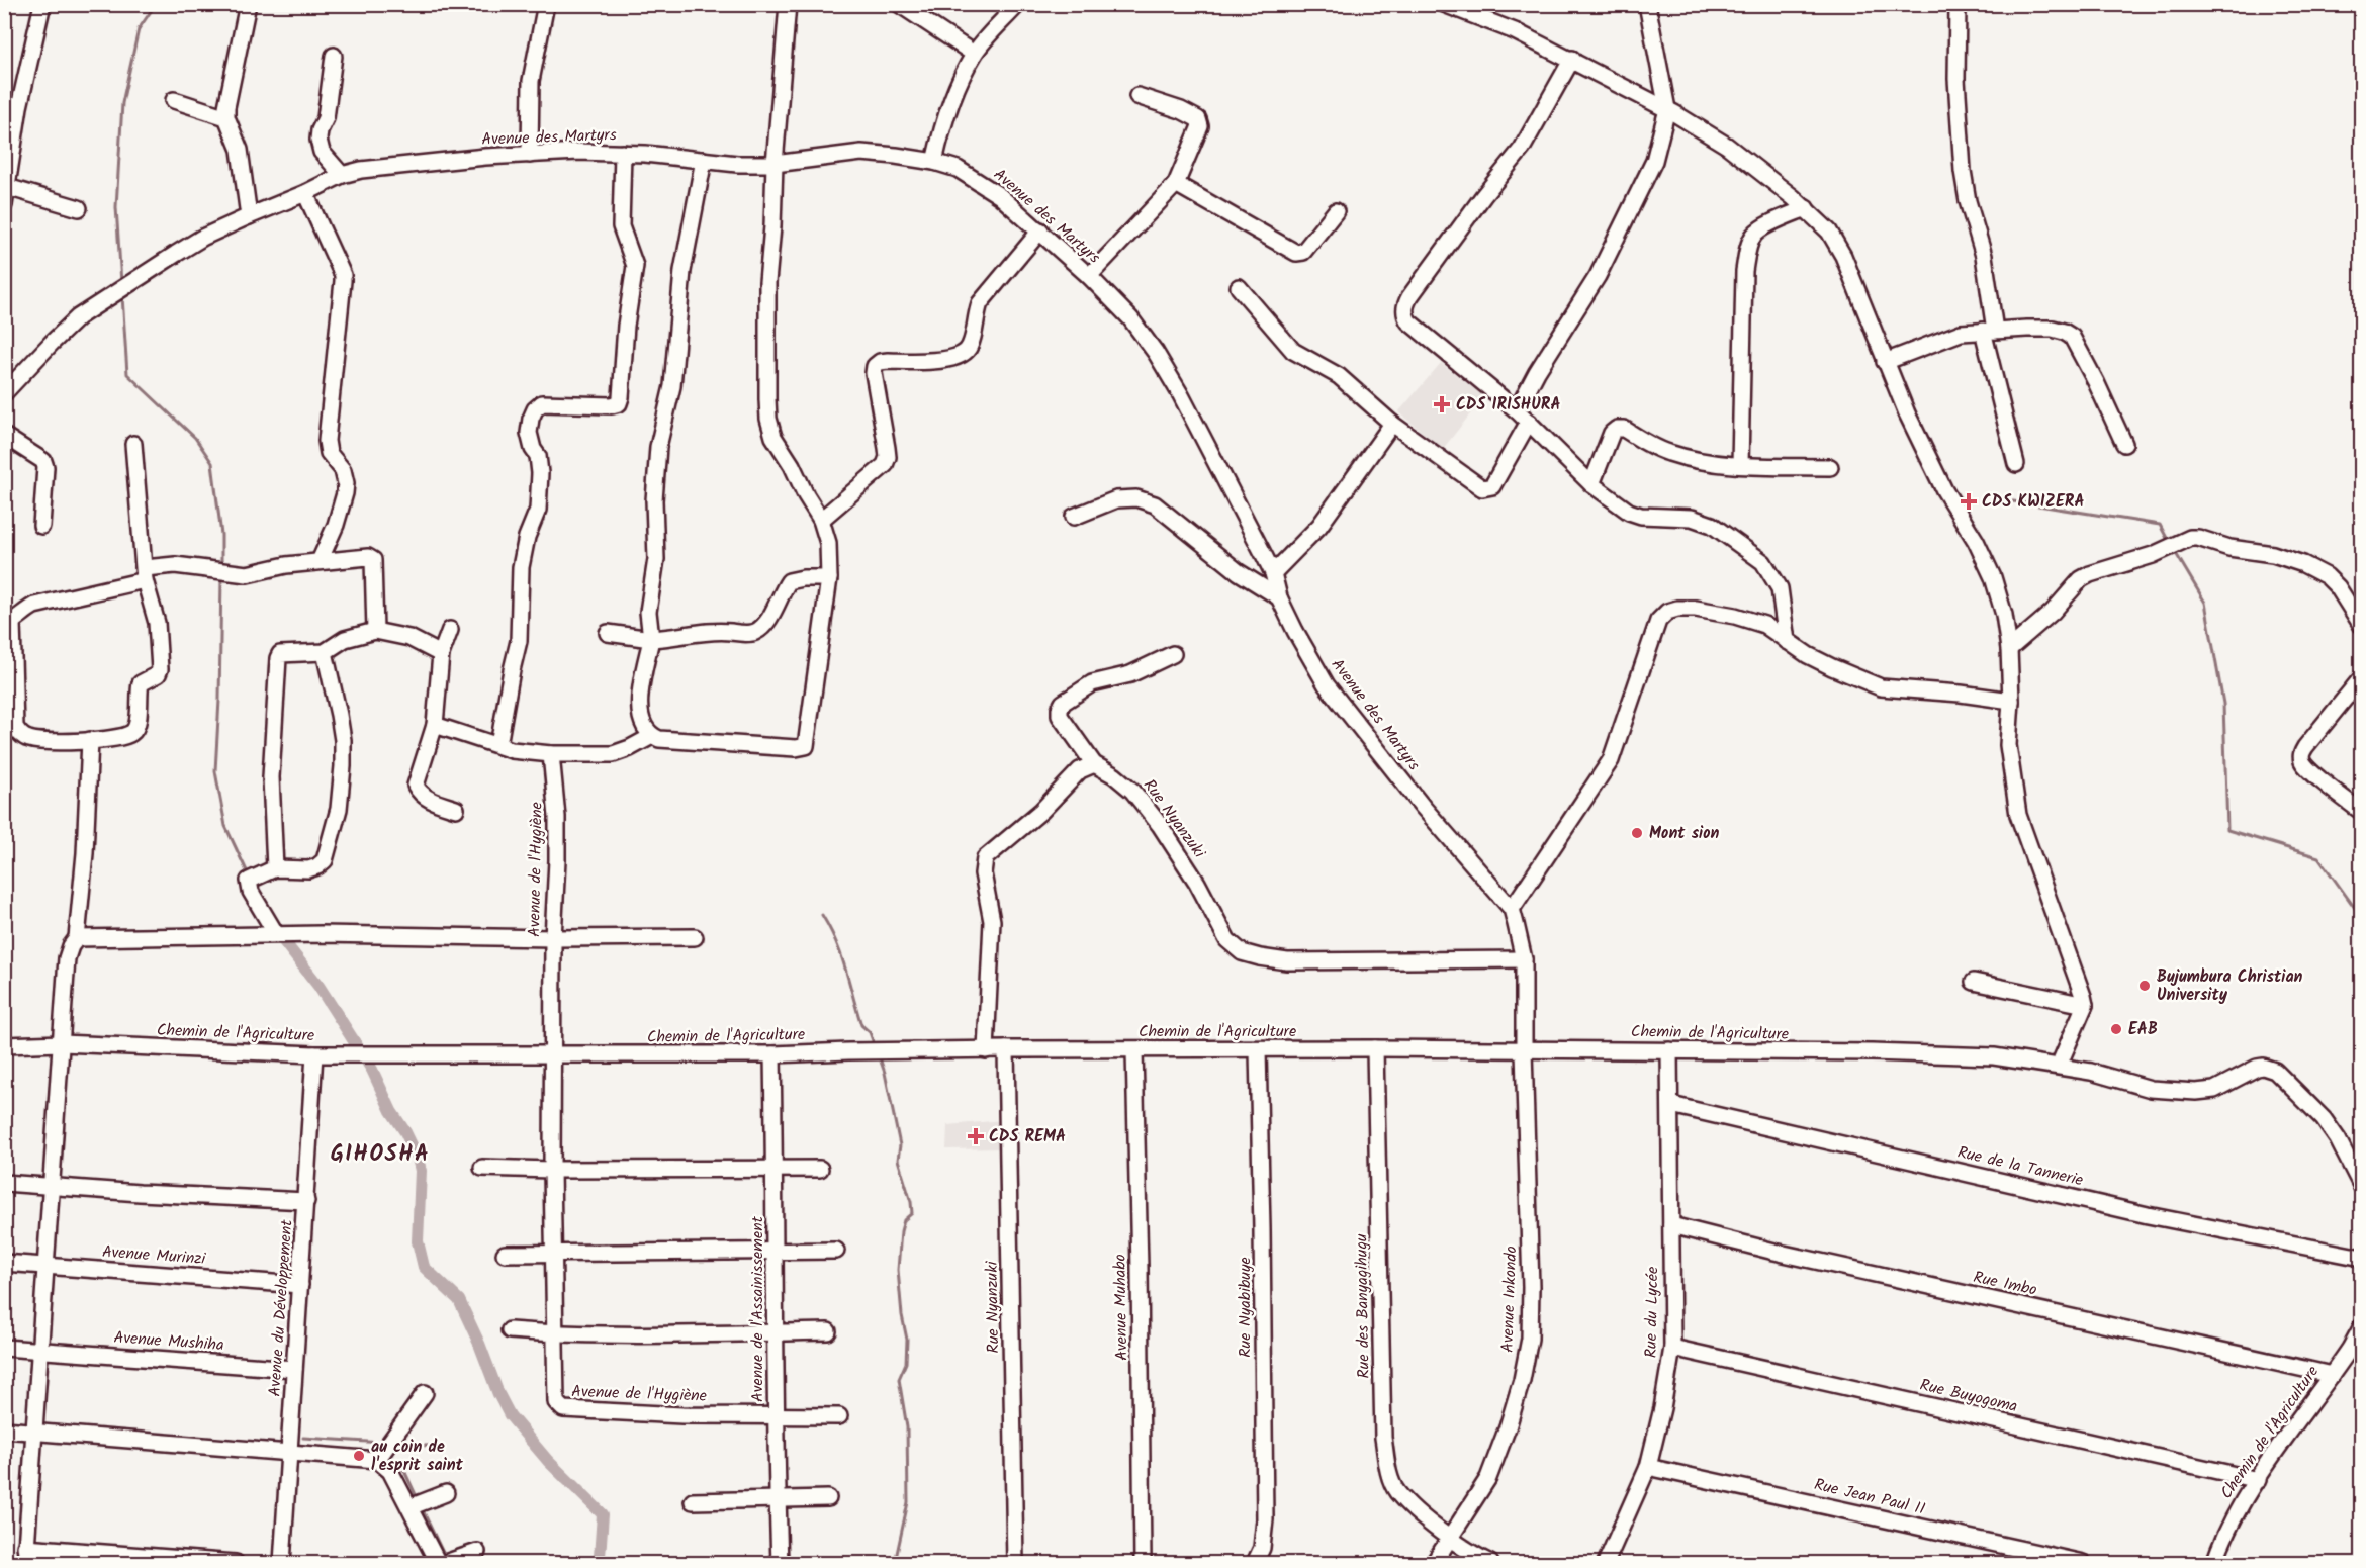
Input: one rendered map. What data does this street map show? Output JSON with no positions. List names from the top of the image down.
{
  "streets": {
    "street": [
      "Avenue des Martyrs",
      "Rue Nyanzuki",
      "Avenue de l'Hygiène",
      "Chemin de l'Agriculture",
      "Rue de la Tannerie",
      "Avenue Murinzi",
      "Rue Imbo",
      "Avenue Inkondo",
      "Rue des Banyagihugu",
      "Avenue Muhabo",
      "Rue Nyabibuye",
      "Avenue du Développement",
      "Avenue de l'Assainissement",
      "Rue du Lycée",
      "Avenue Mushiha",
      "Rue Buyogoma",
      "Rue Jean Paul II"
    ]
  },
  "crossings": [
    ["Avenue des Martyrs", "Rue Nyanzuki"],
    ["Avenue des Martyrs", "Chemin de l'Agriculture"],
    ["Avenue des Martyrs", "Avenue Inkondo"],
    ["Rue Nyanzuki", "Chemin de l'Agriculture"],
    ["Avenue de l'Hygiène", "Chemin de l'Agriculture"],
    ["Avenue de l'Hygiène", "Avenue de l'Assainissement"],
    ["Chemin de l'Agriculture", "Rue Imbo"],
    ["Chemin de l'Agriculture", "Avenue Inkondo"],
    ["Chemin de l'Agriculture", "Rue des Banyagihugu"],
    ["Chemin de l'Agriculture", "Avenue Muhabo"],
    ["Chemin de l'Agriculture", "Rue Nyabibuye"],
    ["Chemin de l'Agriculture", "Avenue du Développement"],
    ["Chemin de l'Agriculture", "Avenue de l'Assainissement"],
    ["Chemin de l'Agriculture", "Rue du Lycée"],
    ["Chemin de l'Agriculture", "Rue Buyogoma"],
    ["Rue de la Tannerie", "Rue du Lycée"],
    ["Avenue Murinzi", "Avenue du Développement"],
    ["Rue Imbo", "Rue du Lycée"],
    ["Avenue Inkondo", "Rue des Banyagihugu"],
    ["Avenue du Développement", "Avenue Mushiha"],
    ["Rue du Lycée", "Rue Buyogoma"],
    ["Rue du Lycée", "Rue Jean Paul II"]
  ],
  "districts": ["GIHOSHA"],
  "places": {
    "health": ["CDS IRISHURA", "CDS KWIZERA", "CDS REMA"],
    "other": [
      "Mont sion",
      "Bujumbura Christian University",
      "EAB",
      "au coin de l'esprit saint"
    ]
  }
}
